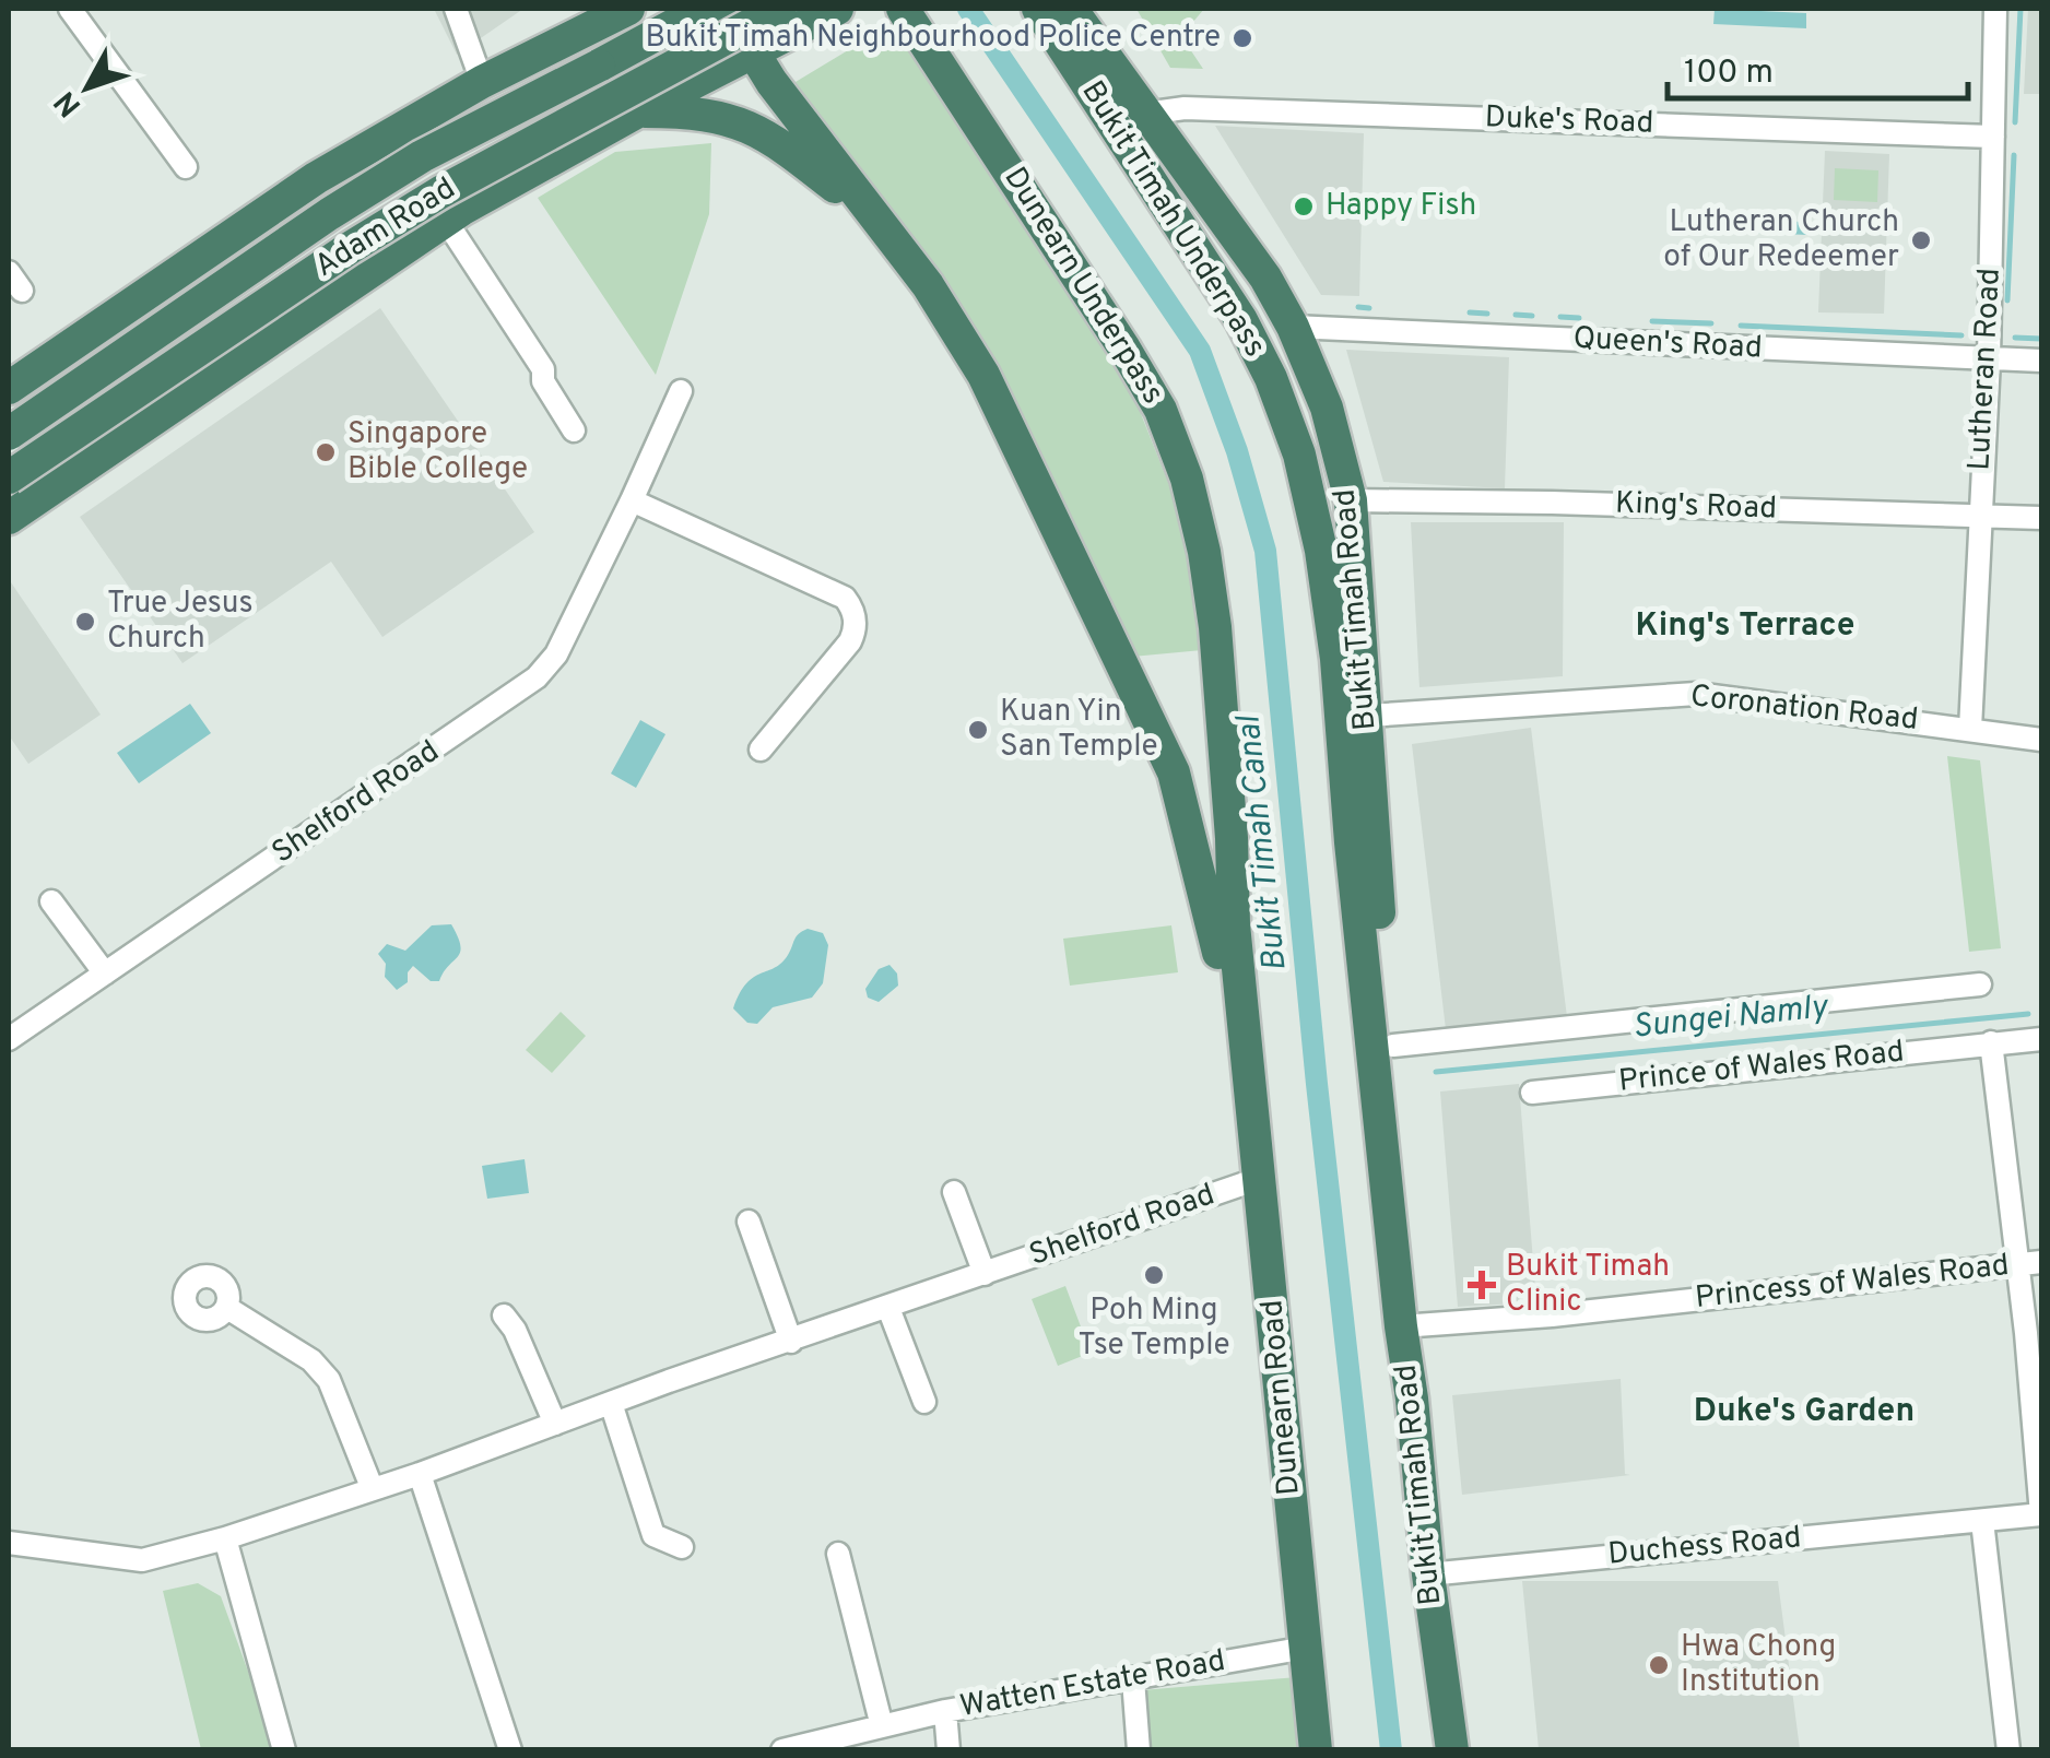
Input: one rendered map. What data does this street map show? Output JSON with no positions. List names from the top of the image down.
{
  "streets": {
    "highway": [
      "Bukit Timah Underpass",
      "Adam Road",
      "Dunearn Underpass",
      "Bukit Timah Road",
      "Dunearn Road"
    ],
    "street": [
      "Duke's Road",
      "Queen's Road",
      "Lutheran Road",
      "King's Road",
      "Coronation Road",
      "Shelford Road",
      "Prince of Wales Road",
      "Princess of Wales Road",
      "Duchess Road",
      "Watten Estate Road"
    ]
  },
  "crossings": [
    ["Duke's Road", "Lutheran Road"],
    ["Duke's Road", "Bukit Timah Road"],
    ["Bukit Timah Underpass", "Bukit Timah Road"],
    ["Dunearn Underpass", "Dunearn Road"],
    ["Queen's Road", "Lutheran Road"],
    ["Queen's Road", "Bukit Timah Road"],
    ["Lutheran Road", "King's Road"],
    ["Lutheran Road", "Coronation Road"],
    ["King's Road", "Bukit Timah Road"],
    ["Bukit Timah Road", "Coronation Road"],
    ["Bukit Timah Road", "Princess of Wales Road"],
    ["Bukit Timah Road", "Duchess Road"],
    ["Shelford Road", "Dunearn Road"],
    ["Dunearn Road", "Watten Estate Road"]
  ],
  "districts": ["King's Terrace", "Duke's Garden"],
  "water": ["Bukit Timah Canal", "Sungei Namly"],
  "places": {
    "other": [
      "Bukit Timah Neighbourhood Police Centre",
      "Happy Fish",
      "Lutheran Church of Our Redeemer",
      "Singapore Bible College",
      "True Jesus Church",
      "Kuan Yin San Temple",
      "Poh Ming Tse Temple",
      "Hwa Chong Institution"
    ],
    "health": ["Bukit Timah Clinic"]
  },
  "scale_bar": "100 m",
  "north": "bottom left"
}
